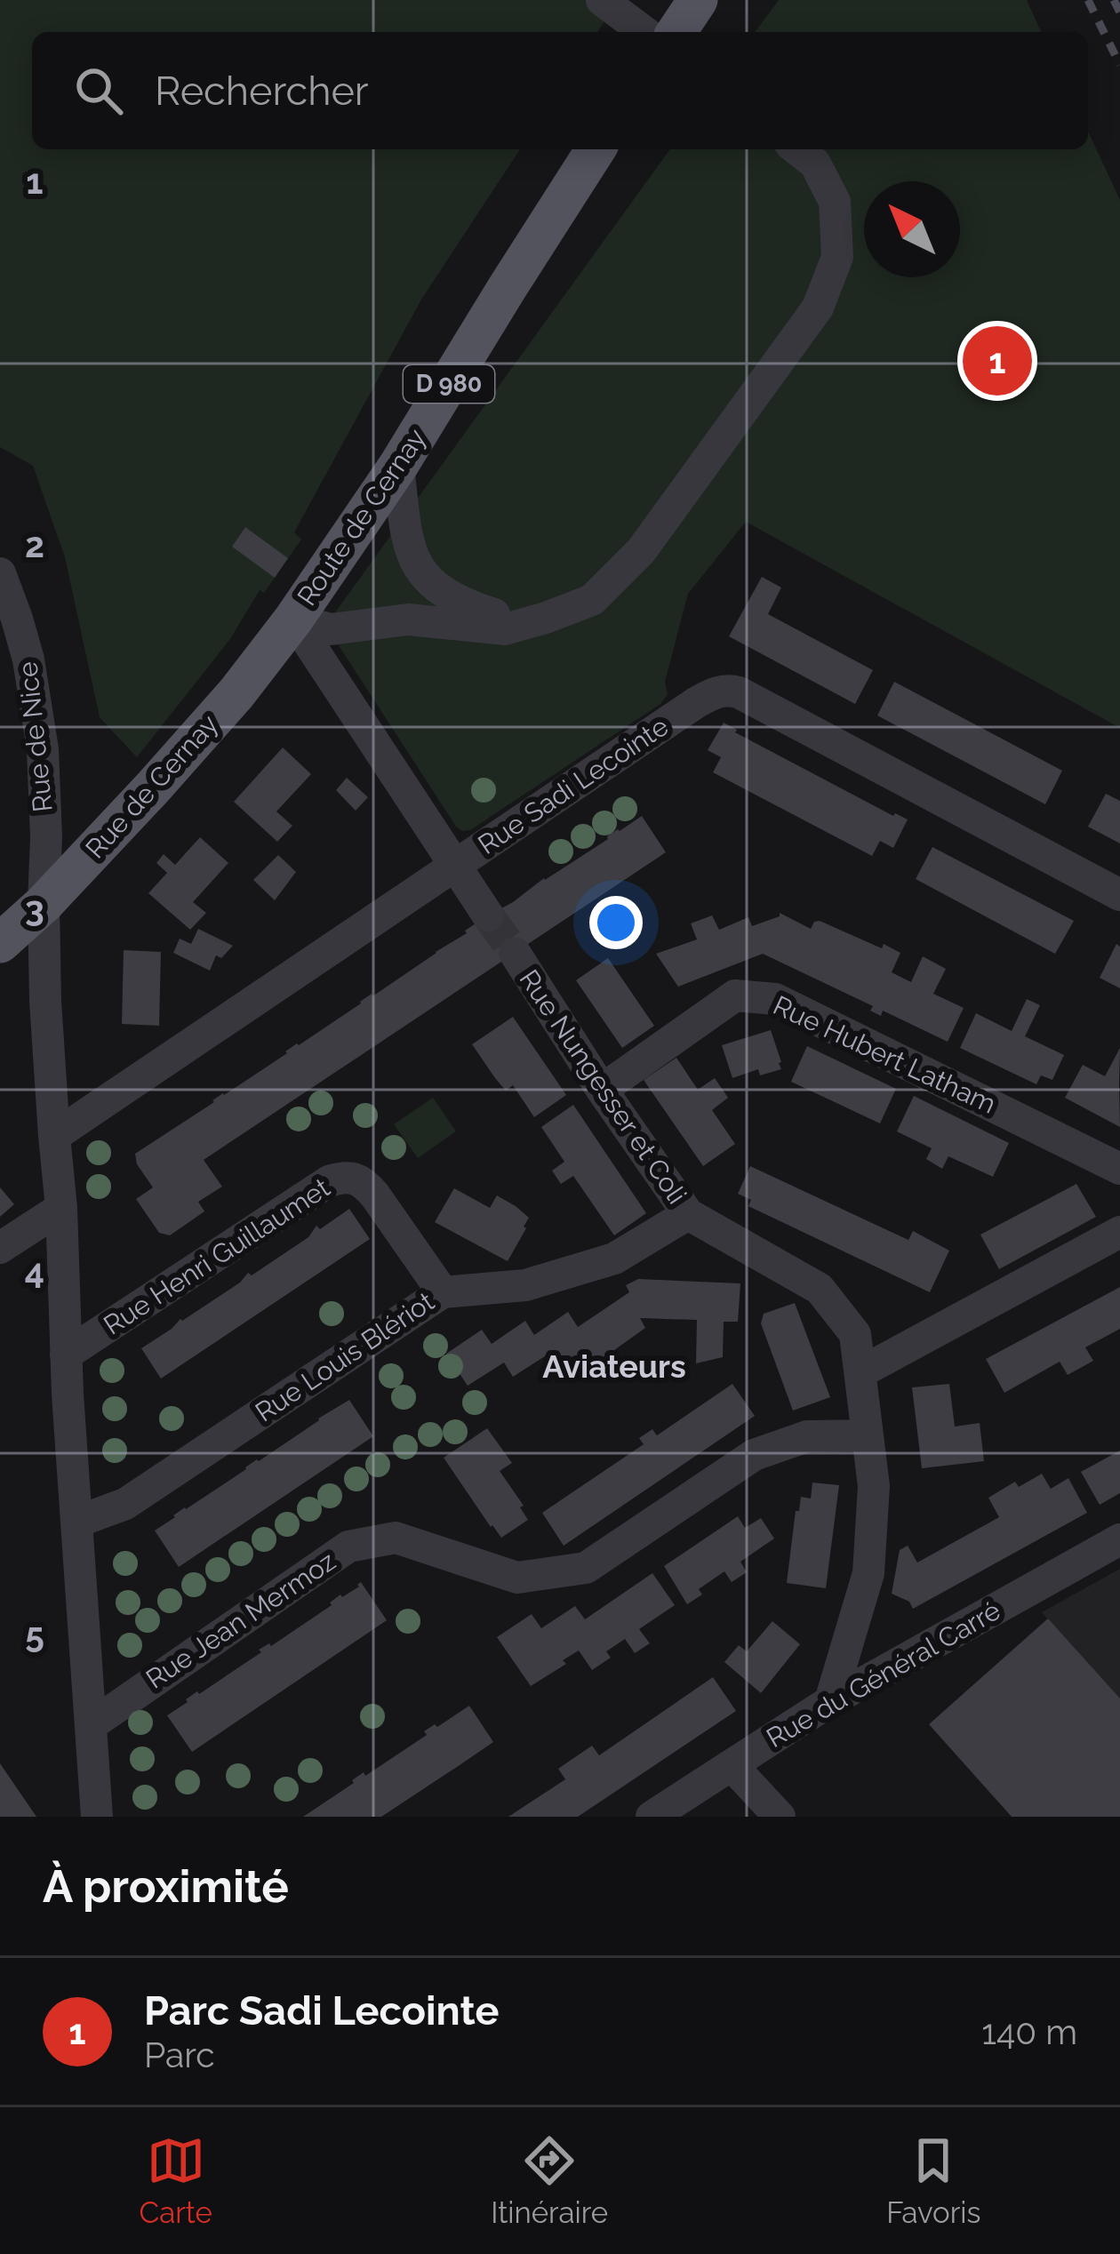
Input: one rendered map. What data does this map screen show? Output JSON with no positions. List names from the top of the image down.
{
  "streets": {
    "main road": ["D 980", "Route de Cernay", "Rue de Cernay"],
    "street": [
      "Rue de Nice",
      "Rue Sadi Lecointe",
      "Rue Hubert Latham",
      "Rue Nungesser et Coli",
      "Rue Henri Guillaumet",
      "Rue Louis Blériot",
      "Rue Jean Mermoz",
      "Rue du Général Carré"
    ]
  },
  "crossings": [
    ["Route de Cernay", "Rue de Cernay"],
    ["Rue de Nice", "Rue Sadi Lecointe"],
    ["Rue de Nice", "Rue de Cernay"],
    ["Rue de Nice", "Rue Henri Guillaumet"],
    ["Rue de Nice", "Rue Louis Blériot"],
    ["Rue de Nice", "Rue Jean Mermoz"],
    ["Rue Hubert Latham", "Rue Nungesser et Coli"],
    ["Rue Nungesser et Coli", "Rue Louis Blériot"],
    ["Rue Nungesser et Coli", "Rue Jean Mermoz"],
    ["Rue Nungesser et Coli", "Rue du Général Carré"],
    ["Rue Henri Guillaumet", "Rue Louis Blériot"]
  ],
  "districts": ["Aviateurs"],
  "north": "top left",
  "page": {
    "search": "Rechercher",
    "pins": "1",
    "heading": "À proximité",
    "list": [
      {
        "mark": "1",
        "name": "Parc Sadi Lecointe",
        "note": "Parc",
        "value": "140 m"
      }
    ],
    "nav": ["Carte", "Itinéraire", "Favoris"]
  },
  "grid": {
    "rows": [
      "1",
      "2",
      "3",
      "4",
      "5"
    ]
  }
}
